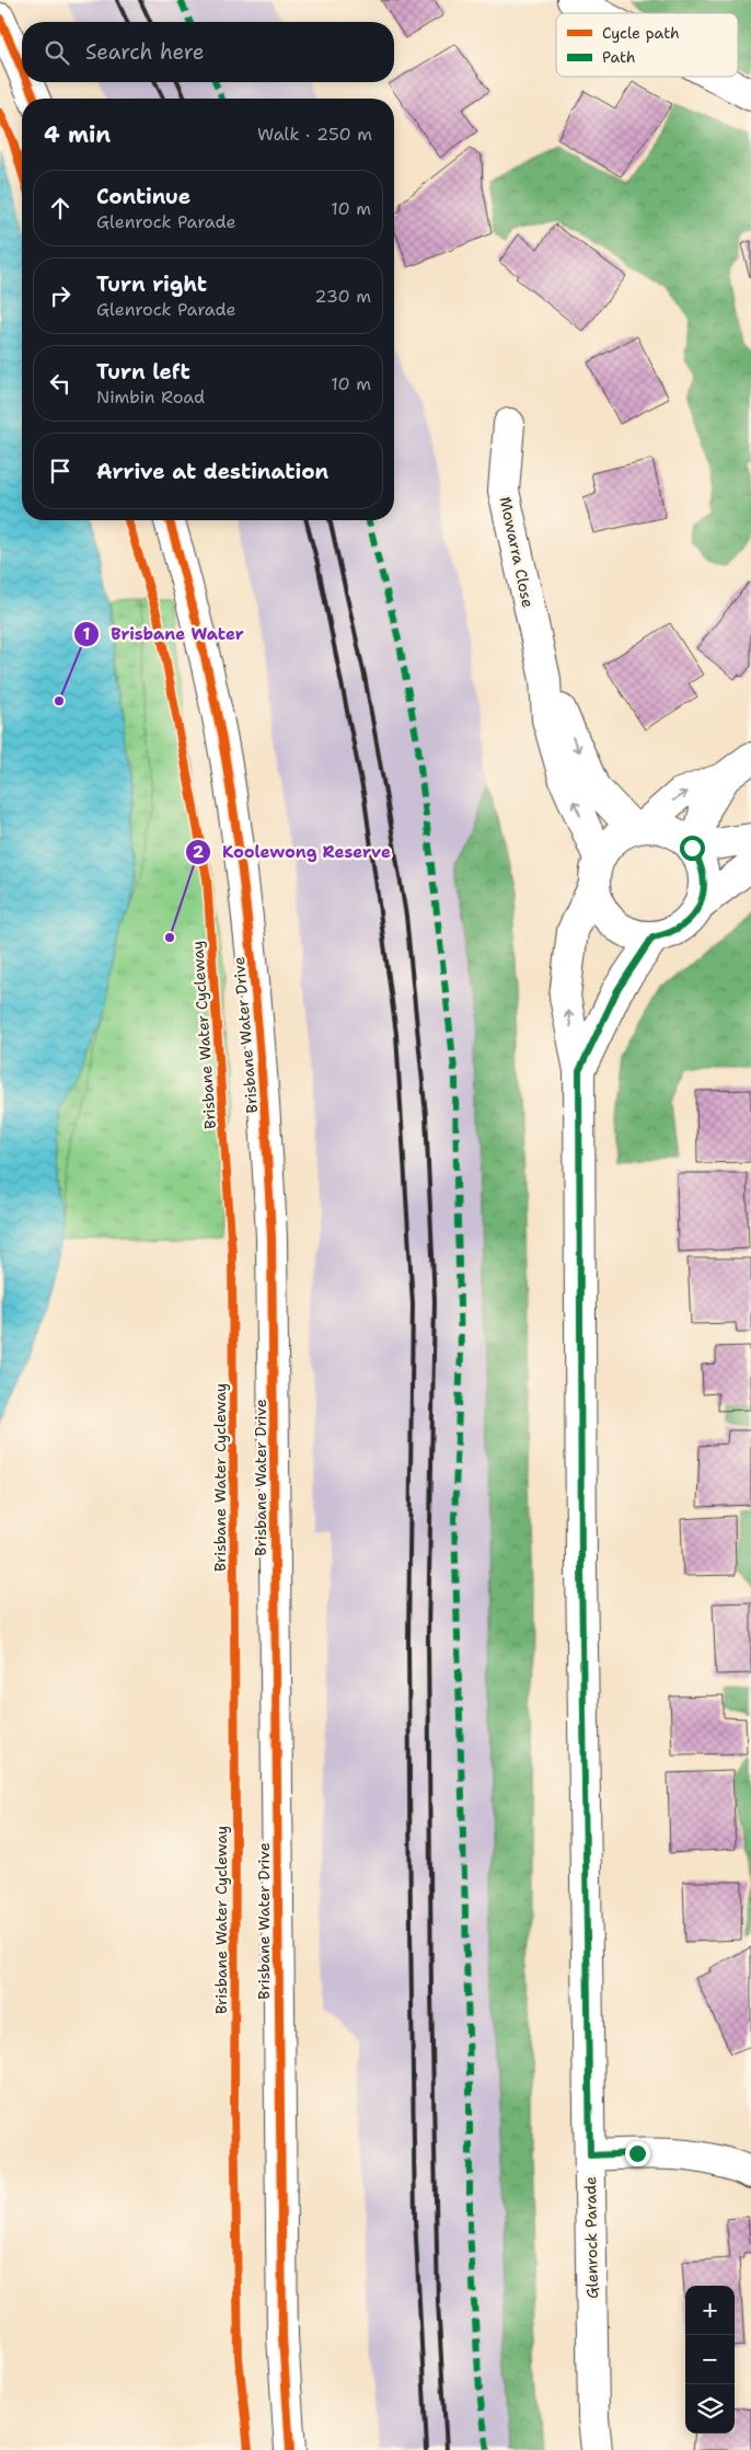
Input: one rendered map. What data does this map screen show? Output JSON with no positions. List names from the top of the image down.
{
  "streets": {
    "street": ["Mowarra Close", "Brisbane Water Drive", "Glenrock Parade"],
    "cycle path": ["Brisbane Water Cycleway"]
  },
  "crossings": [
    ["Mowarra Close", "Glenrock Parade"]
  ],
  "places": ["Brisbane Water", "Koolewong Reserve"],
  "legend": ["Cycle path", "Path"],
  "page": {
    "search": "Search here",
    "heading": ["4 min", "Walk · 250 m"],
    "list": [
      ["Continue", "Glenrock Parade", "10 m"],
      ["Turn right", "Glenrock Parade", "230 m"],
      ["Turn left", "Nimbin Road", "10 m"],
      "Arrive at destination"
    ],
    "map_buttons": ["+", "−"]
  }
}
